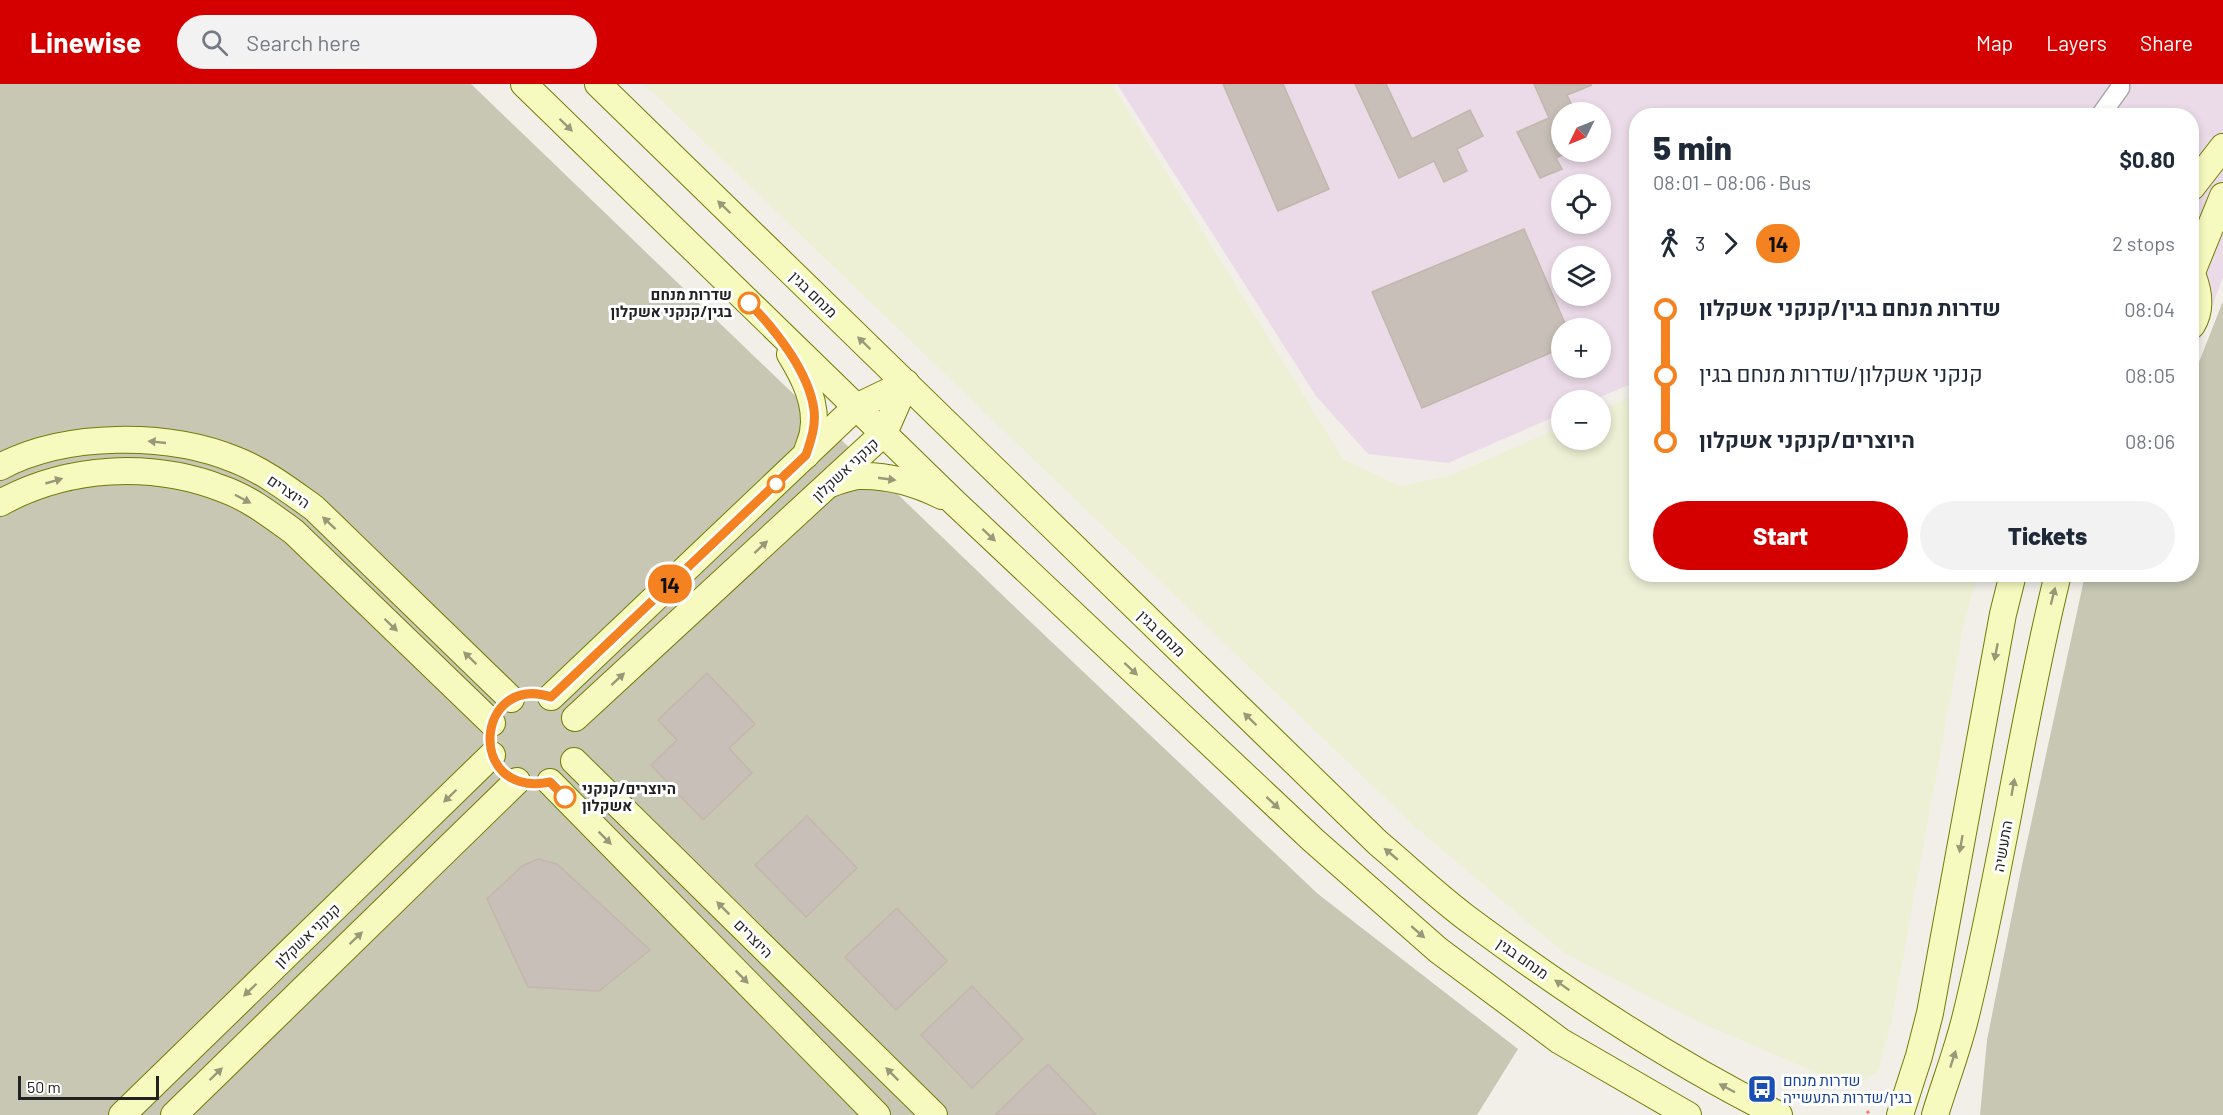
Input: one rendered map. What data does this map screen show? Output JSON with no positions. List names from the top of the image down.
{
  "streets": {
    "street": [
      "מנחם בגין",
      "קנקני אשקלון",
      "היוצרים",
      "התעשיה"
    ]
  },
  "crossings": [
    ["מנחם בגין", "קנקני אשקלון"],
    ["קנקני אשקלון", "היוצרים"]
  ],
  "places": {
    "other": ["שדרות מנחם בגין/קנקני אשקלון", "היוצרים/קנקני אשקלון"],
    "bus stop": ["שדרות מנחם בגין/שדרות התעשייה"]
  },
  "lines": ["bus line 14"],
  "scale_bar": "50 m",
  "north": "bottom left",
  "page": {
    "header": "Linewise",
    "search": "Search here",
    "nav": ["Map", "Layers", "Share"],
    "on_map": "14",
    "map_buttons": ["+", "−"],
    "heading": ["5 min", "08:01 – 08:06 · Bus", "$0.80"],
    "legs": ["3", "14", "2 stops"],
    "list": [
      {
        "name": "שדרות מנחם בגין/קנקני אשקלון",
        "value": "08:04"
      },
      {
        "name": "קנקני אשקלון/שדרות מנחם בגין",
        "value": "08:05"
      },
      {
        "name": "היוצרים/קנקני אשקלון",
        "value": "08:06"
      }
    ],
    "buttons": ["Start", "Tickets"],
    "scale": "50 m"
  }
}
